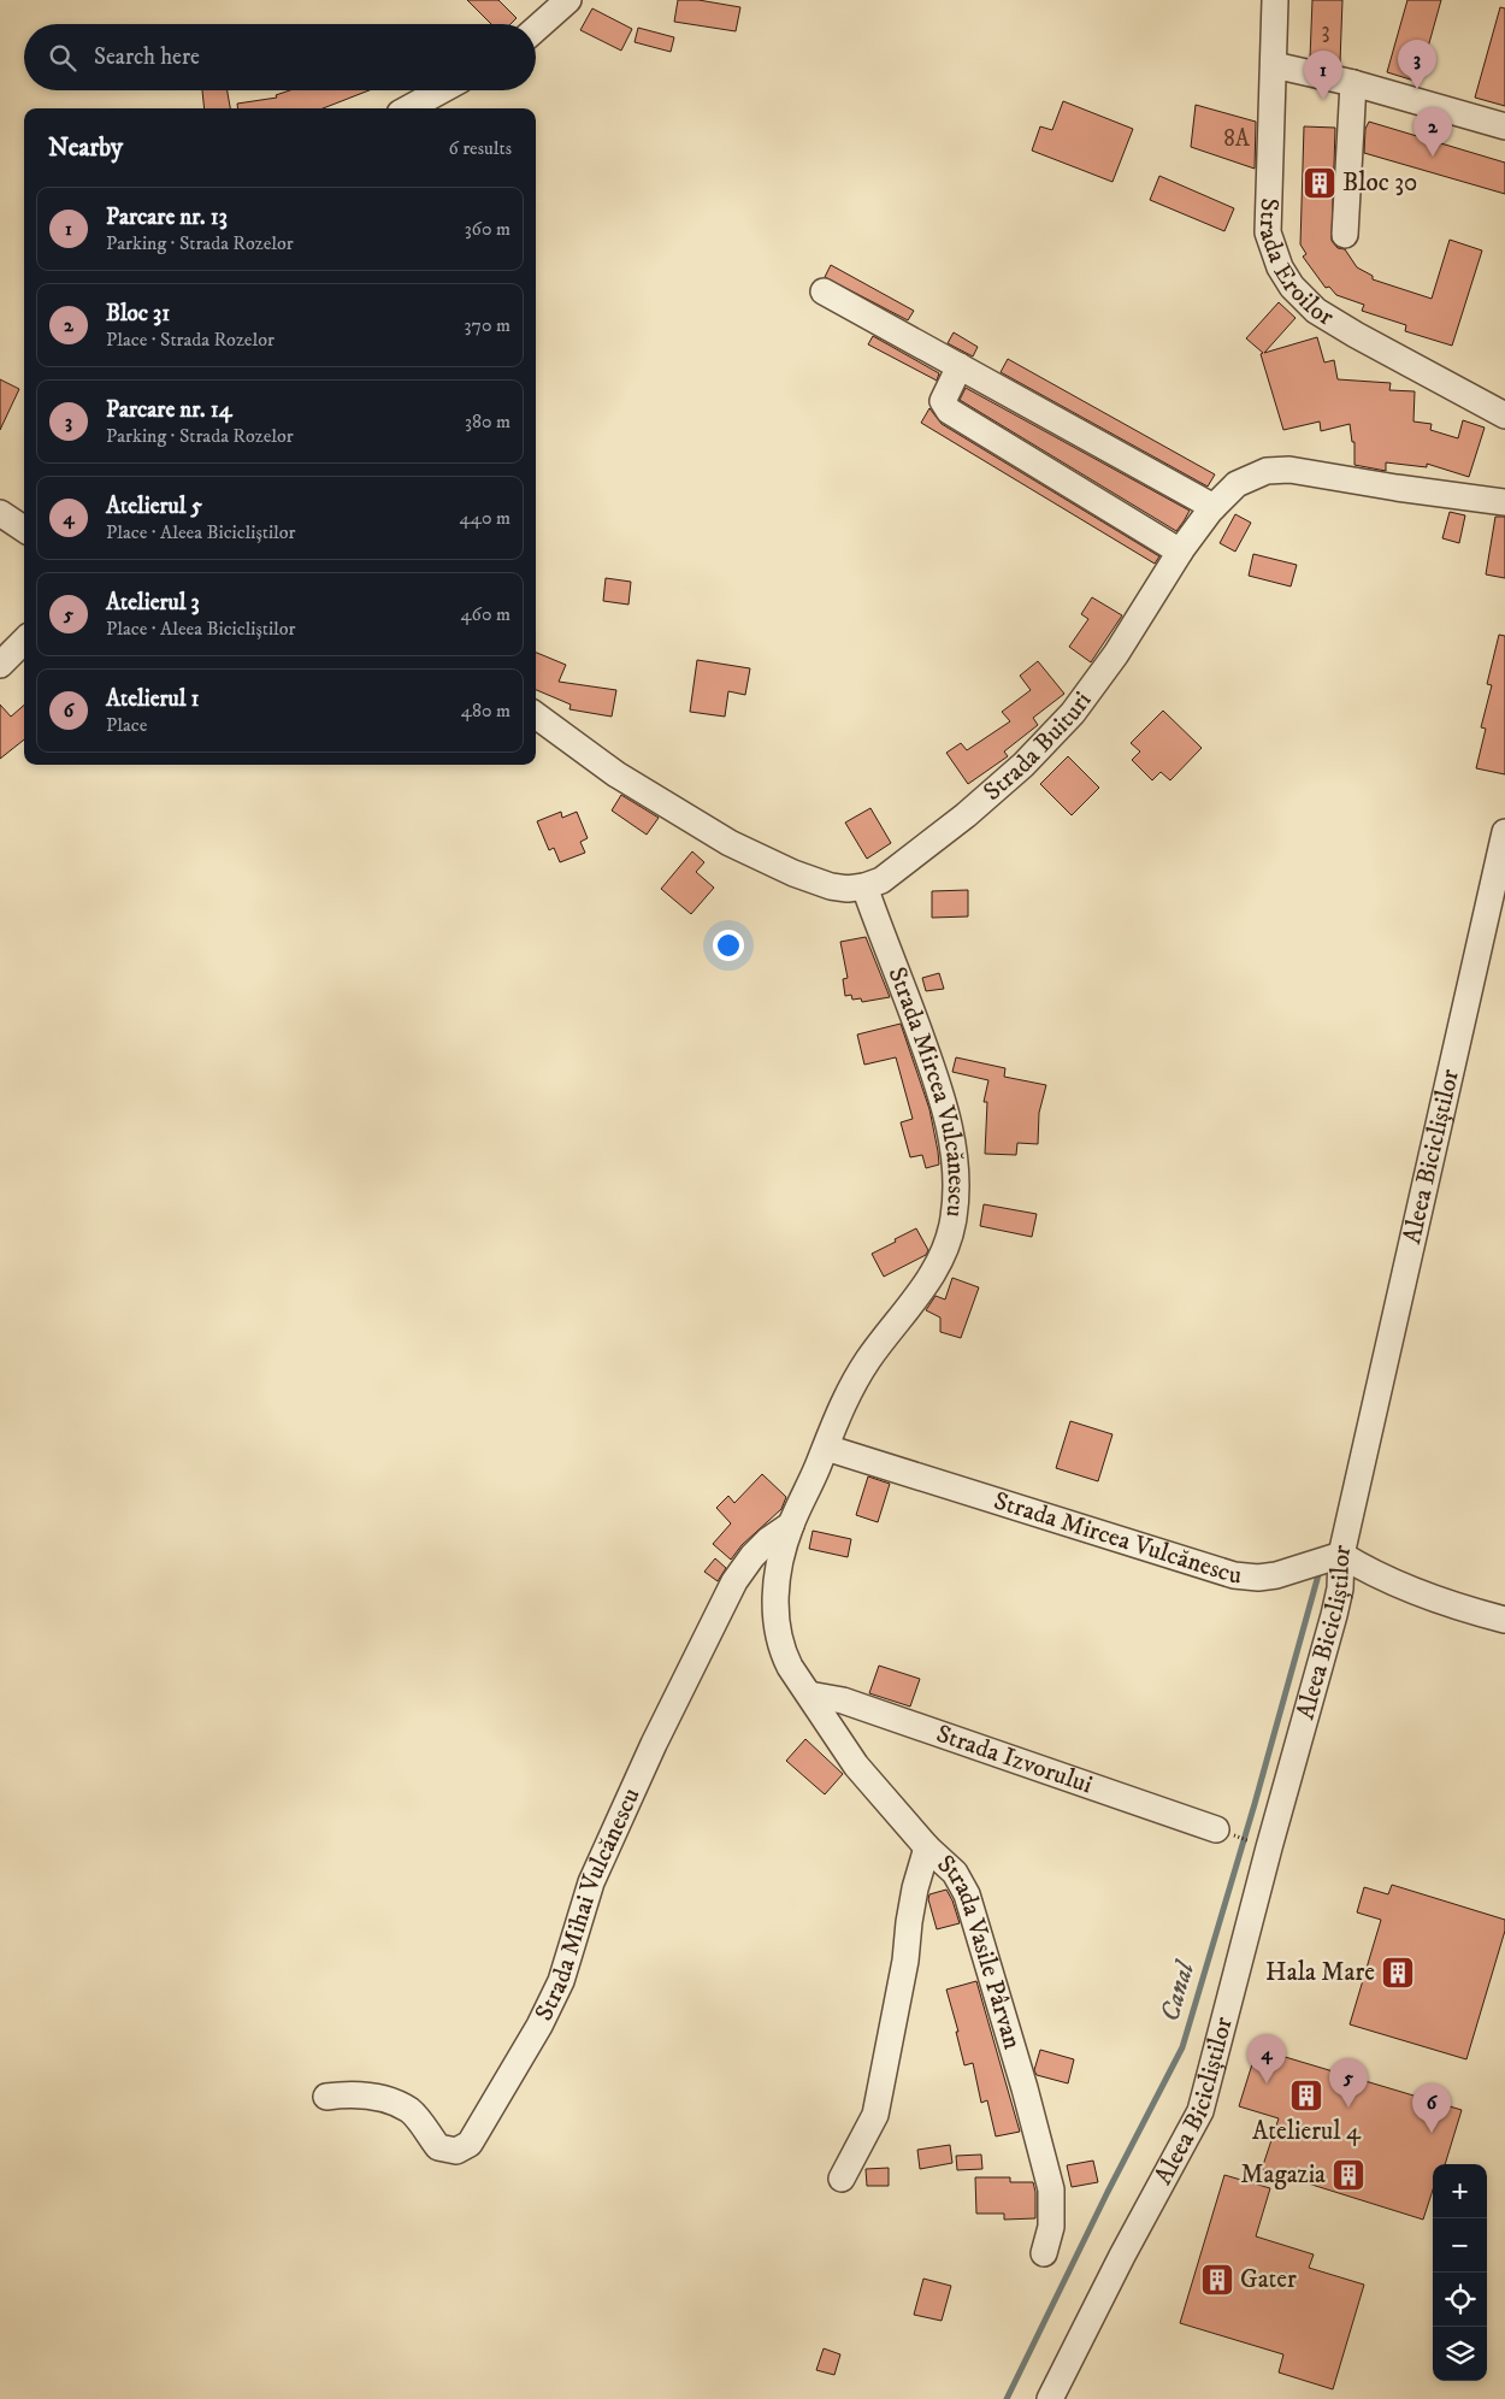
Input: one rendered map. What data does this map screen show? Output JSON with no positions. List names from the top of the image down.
{
  "streets": {
    "street": [
      "Strada Eroilor",
      "Strada Buituri",
      "Strada Mircea Vulcănescu",
      "Aleea Bicicliștilor",
      "Strada Izvorului",
      "Strada Mihai Vulcănescu",
      "Strada Vasile Pârvan"
    ]
  },
  "crossings": [
    ["Strada Buituri", "Strada Mircea Vulcănescu"],
    ["Strada Mircea Vulcănescu", "Aleea Bicicliștilor"],
    ["Strada Mircea Vulcănescu", "Strada Izvorului"],
    ["Strada Mircea Vulcănescu", "Strada Mihai Vulcănescu"],
    ["Strada Mircea Vulcănescu", "Strada Vasile Pârvan"],
    ["Strada Izvorului", "Strada Vasile Pârvan"]
  ],
  "water": ["Canal"],
  "places": {
    "building": [
      "Bloc 30",
      "Hala Mare",
      "Atelierul 4",
      "Magazia",
      "Gater"
    ]
  },
  "house_numbers": ["3", "8A"],
  "page": {
    "search": "Search here",
    "pins": [
      "3",
      "1",
      "2",
      "4",
      "5",
      "6"
    ],
    "heading": ["Nearby", "6 results"],
    "list": [
      {
        "mark": "1",
        "name": "Parcare nr. 13",
        "note": "Parking · Strada Rozelor",
        "value": "360 m"
      },
      {
        "mark": "2",
        "name": "Bloc 31",
        "note": "Place · Strada Rozelor",
        "value": "370 m"
      },
      {
        "mark": "3",
        "name": "Parcare nr. 14",
        "note": "Parking · Strada Rozelor",
        "value": "380 m"
      },
      {
        "mark": "4",
        "name": "Atelierul 5",
        "note": "Place · Aleea Bicicliștilor",
        "value": "440 m"
      },
      {
        "mark": "5",
        "name": "Atelierul 3",
        "note": "Place · Aleea Bicicliștilor",
        "value": "460 m"
      },
      {
        "mark": "6",
        "name": "Atelierul 1",
        "note": "Place",
        "value": "480 m"
      }
    ],
    "map_buttons": ["+", "−"]
  }
}
